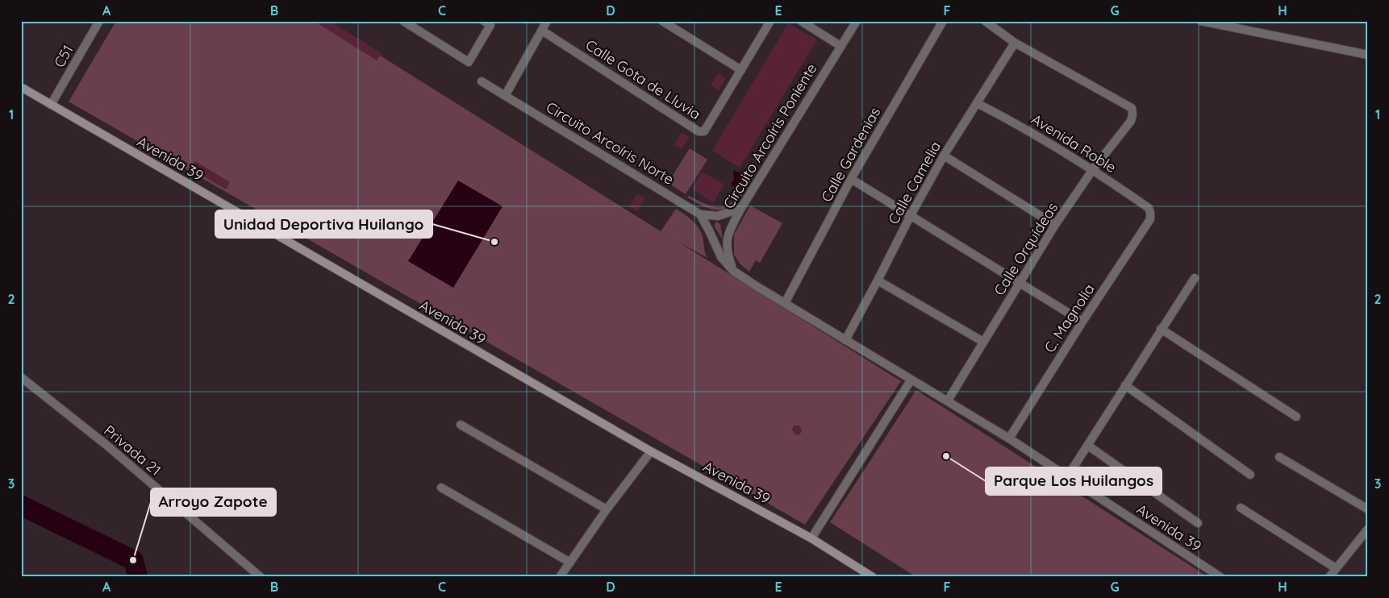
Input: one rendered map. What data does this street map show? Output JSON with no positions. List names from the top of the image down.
{
  "streets": {
    "street": [
      "C51",
      "Calle Gota de Lluvia",
      "Circuito Arcoíris Poniente",
      "Circuito Arcoíris Norte",
      "Avenida Roble",
      "Calle Gardenias",
      "Avenida 39",
      "Calle Camelia",
      "Calle Orquídeas",
      "C. Magnolia",
      "Privada 21"
    ]
  },
  "crossings": [
    ["C51", "Avenida 39"],
    ["Circuito Arcoíris Poniente", "Circuito Arcoíris Norte"],
    ["Circuito Arcoíris Poniente", "Avenida 39"],
    ["Circuito Arcoíris Norte", "Avenida 39"],
    ["Avenida Roble", "Calle Camelia"],
    ["Avenida Roble", "Calle Orquídeas"],
    ["Avenida Roble", "C. Magnolia"],
    ["Calle Gardenias", "Avenida 39"],
    ["Avenida 39", "Calle Camelia"],
    ["Avenida 39", "Calle Orquídeas"],
    ["Avenida 39", "C. Magnolia"],
    ["Calle Camelia", "Calle Orquídeas"]
  ],
  "places": ["Unidad Deportiva Huilango", "Parque Los Huilangos", "Arroyo Zapote"],
  "grid": {
    "columns": [
      "A",
      "B",
      "C",
      "D",
      "E",
      "F",
      "G",
      "H"
    ],
    "rows": ["1", "2", "3"]
  }
}
